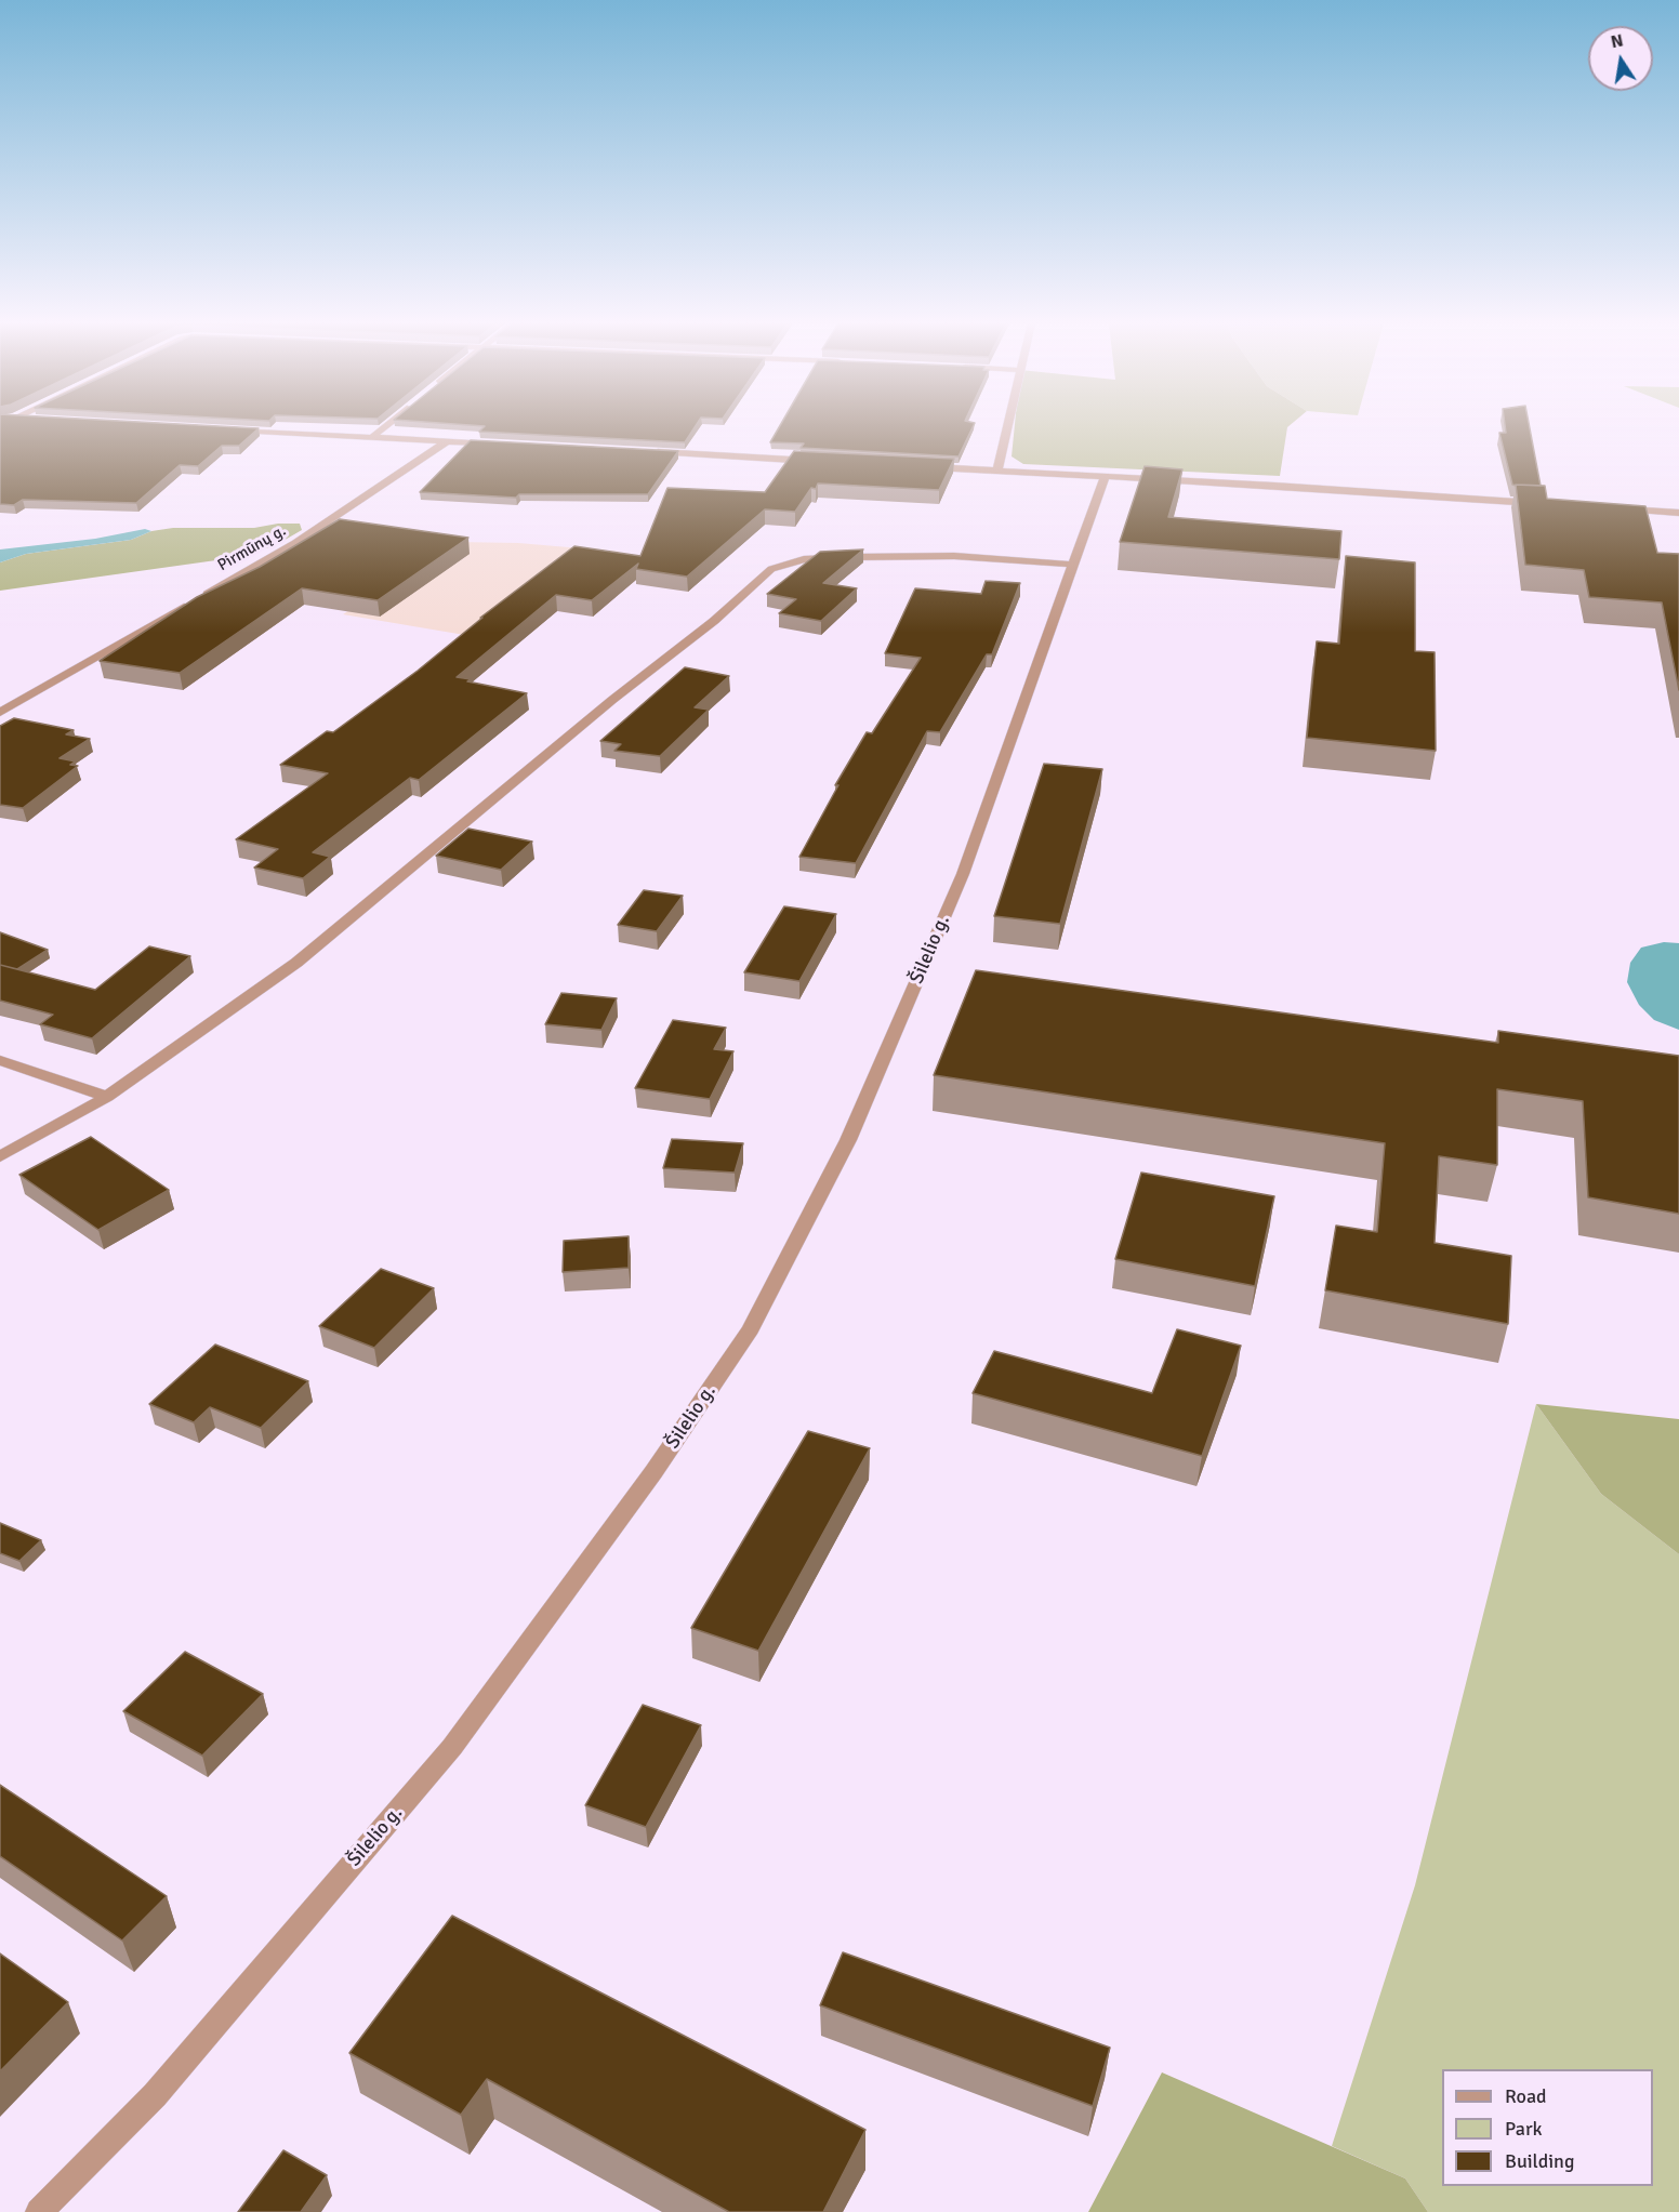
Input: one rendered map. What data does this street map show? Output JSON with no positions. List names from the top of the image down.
{
  "streets": {
    "street": ["Pirmūnų g.", "Šilelio g."]
  },
  "legend": ["Road", "Park", "Building"],
  "north": "top"
}
